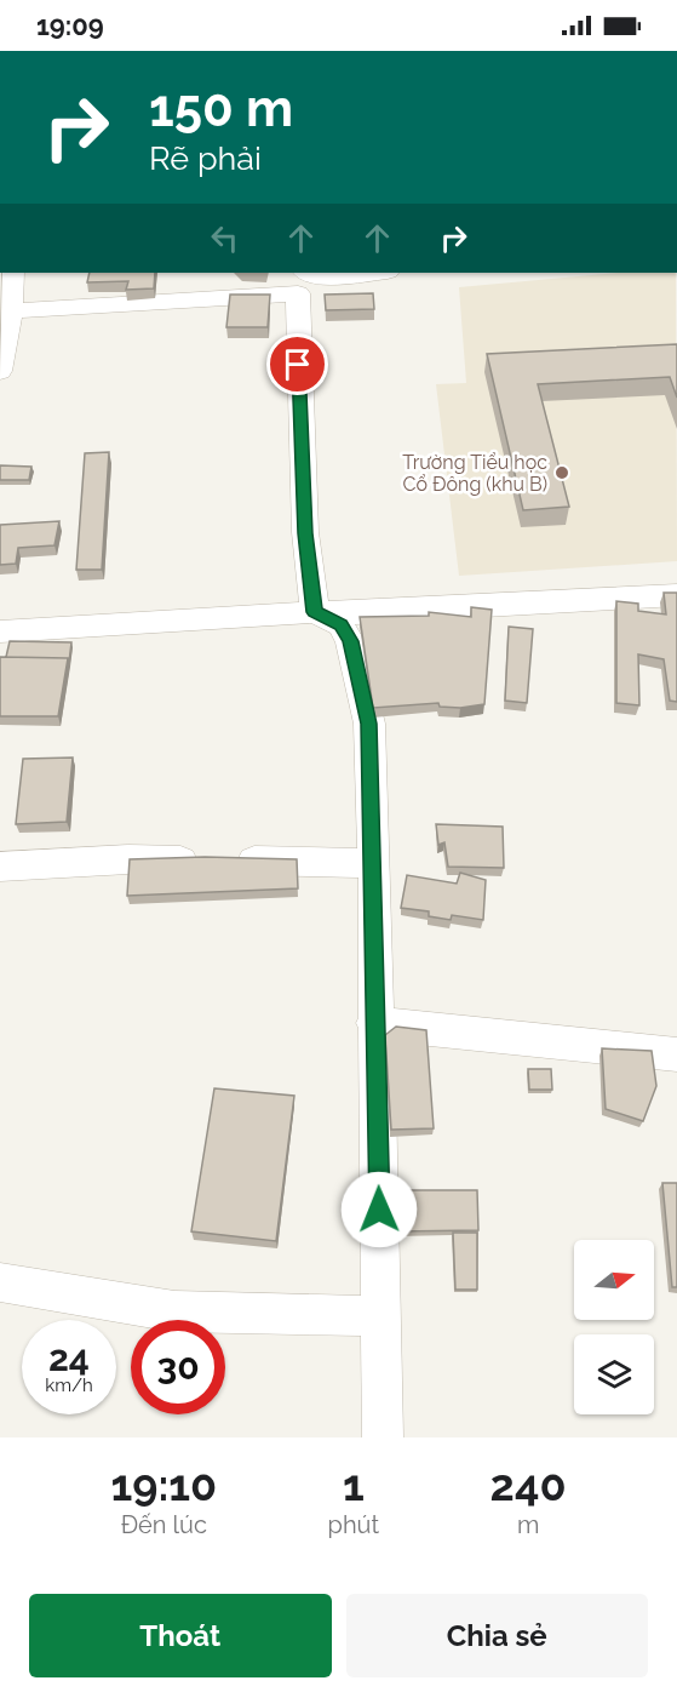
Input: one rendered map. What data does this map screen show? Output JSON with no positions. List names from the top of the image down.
{
  "places": ["Trường Tiểu học Cổ Đông (khu B)"],
  "north": "right",
  "page": {
    "status": "19:09",
    "turn": ["150 m", "Rẽ phải"],
    "speed": "24 km/h",
    "limit": "30",
    "eta": [
      "19:10",
      "Đến lúc",
      "1",
      "phút",
      "240",
      "m"
    ],
    "buttons": ["Thoát", "Chia sẻ"]
  }
}
